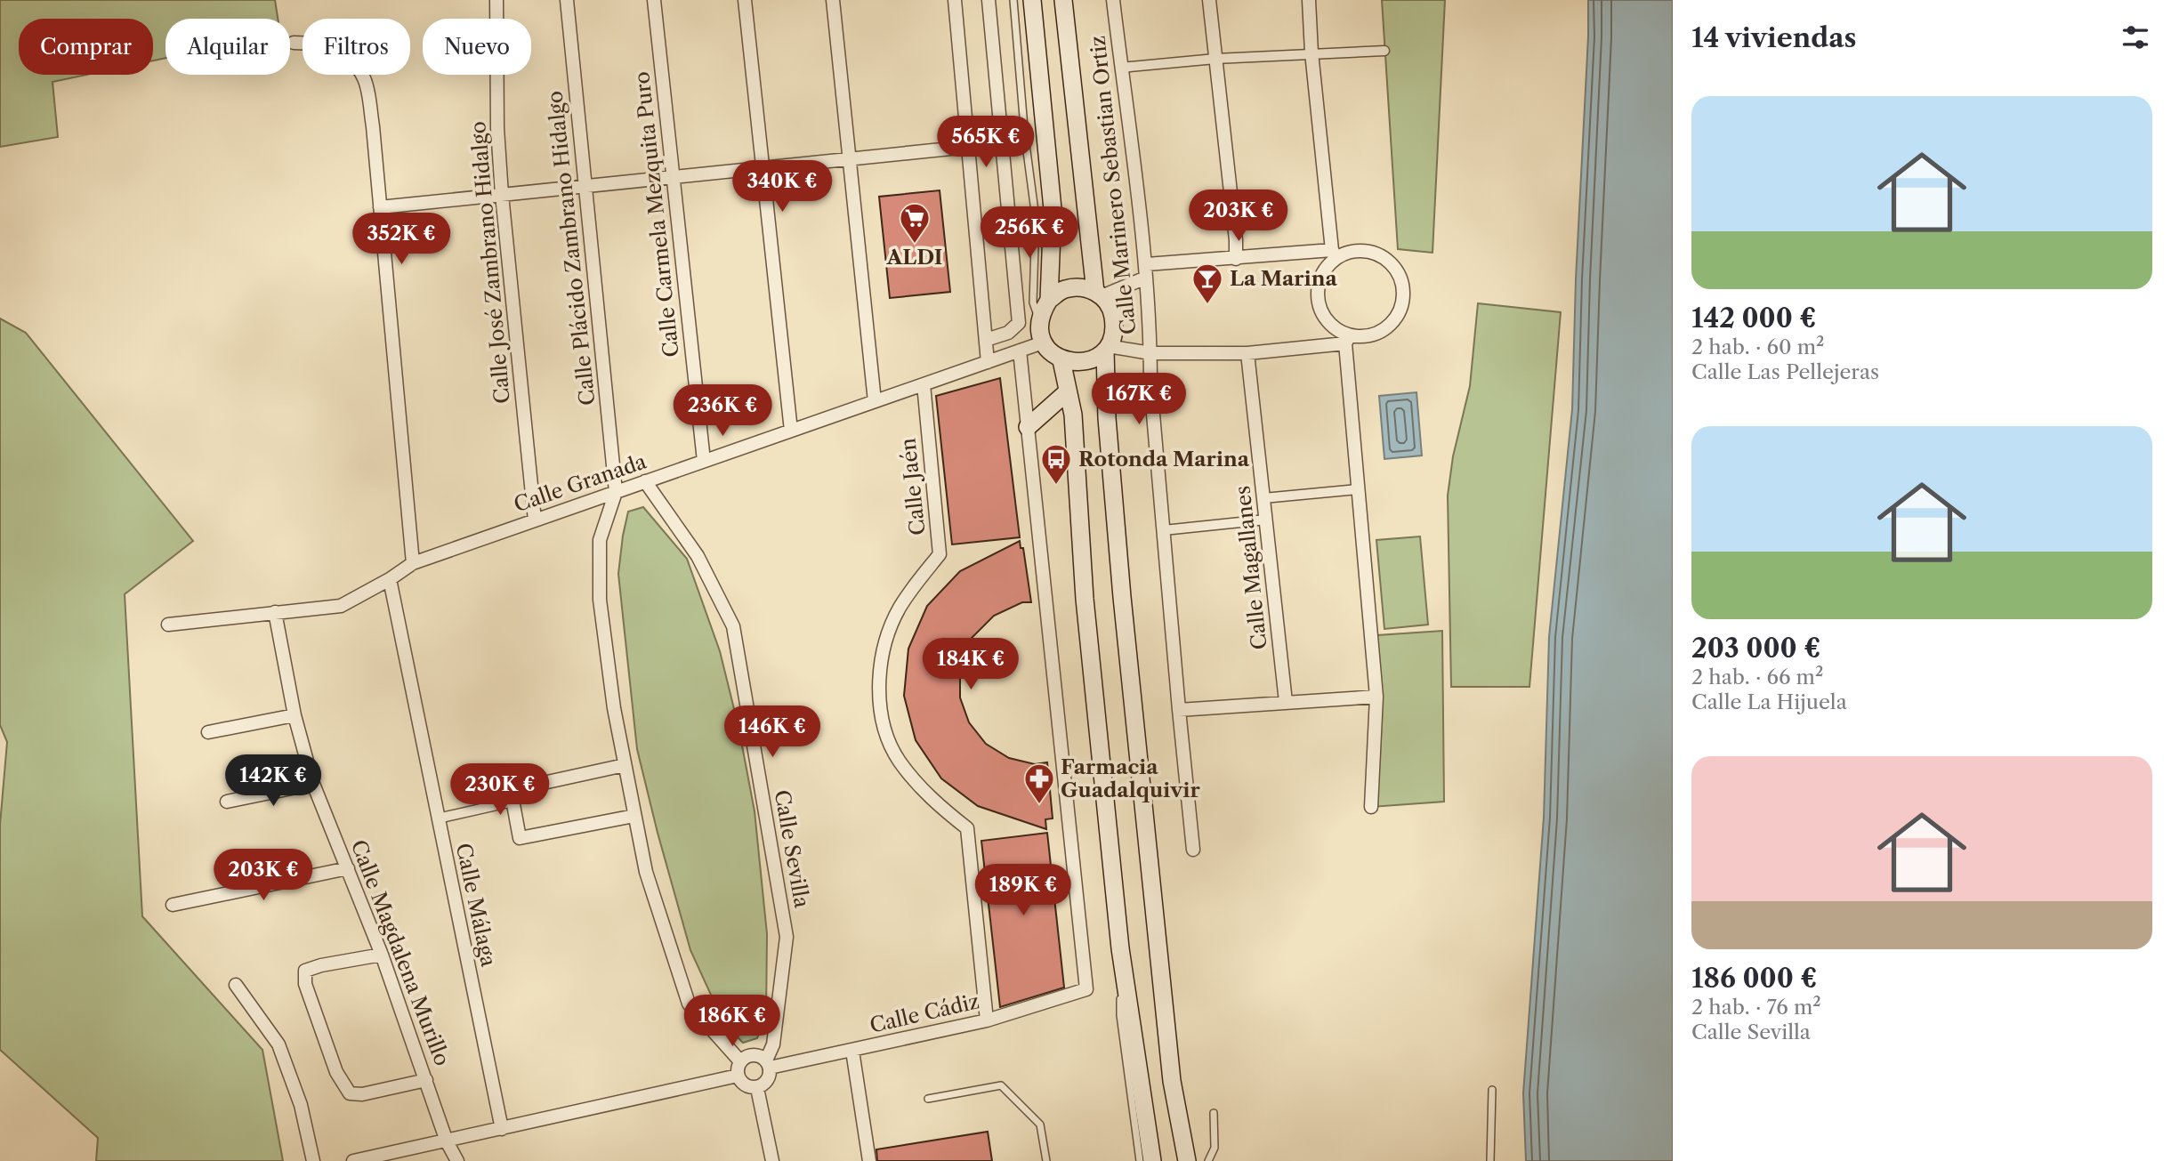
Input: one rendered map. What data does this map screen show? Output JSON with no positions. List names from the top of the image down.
{
  "streets": {
    "street": [
      "Calle Marinero Sebastian Ortiz",
      "Calle Carmela Mezquita Puro",
      "Calle Plácido Zambrano Hidalgo",
      "Calle José Zambrano Hidalgo",
      "Calle Granada",
      "Calle Jaén",
      "Calle Magallanes",
      "Calle Sevilla",
      "Calle Málaga",
      "Calle Magdalena Murillo",
      "Calle Cádiz"
    ]
  },
  "crossings": [
    ["Calle Carmela Mezquita Puro", "Calle Granada"],
    ["Calle Plácido Zambrano Hidalgo", "Calle Granada"],
    ["Calle José Zambrano Hidalgo", "Calle Granada"],
    ["Calle Granada", "Calle Jaén"],
    ["Calle Granada", "Calle Sevilla"],
    ["Calle Granada", "Calle Málaga"],
    ["Calle Granada", "Calle Magdalena Murillo"],
    ["Calle Jaén", "Calle Cádiz"],
    ["Calle Sevilla", "Calle Cádiz"]
  ],
  "places": {
    "supermarket": ["ALDI"],
    "bar": ["La Marina"],
    "bus stop": ["Rotonda Marina"],
    "pharmacy": ["Farmacia Guadalquivir"]
  },
  "page": {
    "heading": "14 viviendas",
    "chip": [
      "Comprar",
      "Alquilar",
      "Filtros",
      "Nuevo"
    ],
    "list": [
      {
        "name": "142 000 €",
        "note": "2 hab. · 60 m² · Calle Las Pellejeras"
      },
      {
        "name": "203 000 €",
        "note": "2 hab. · 66 m² · Calle La Hijuela"
      },
      {
        "name": "186 000 €",
        "note": "2 hab. · 76 m² · Calle Sevilla"
      }
    ],
    "price": [
      "565K €",
      "340K €",
      "203K €",
      "256K €",
      "352K €",
      "167K €",
      "236K €",
      "184K €",
      "146K €",
      "142K €",
      "230K €",
      "203K €",
      "189K €",
      "186K €"
    ]
  }
}
